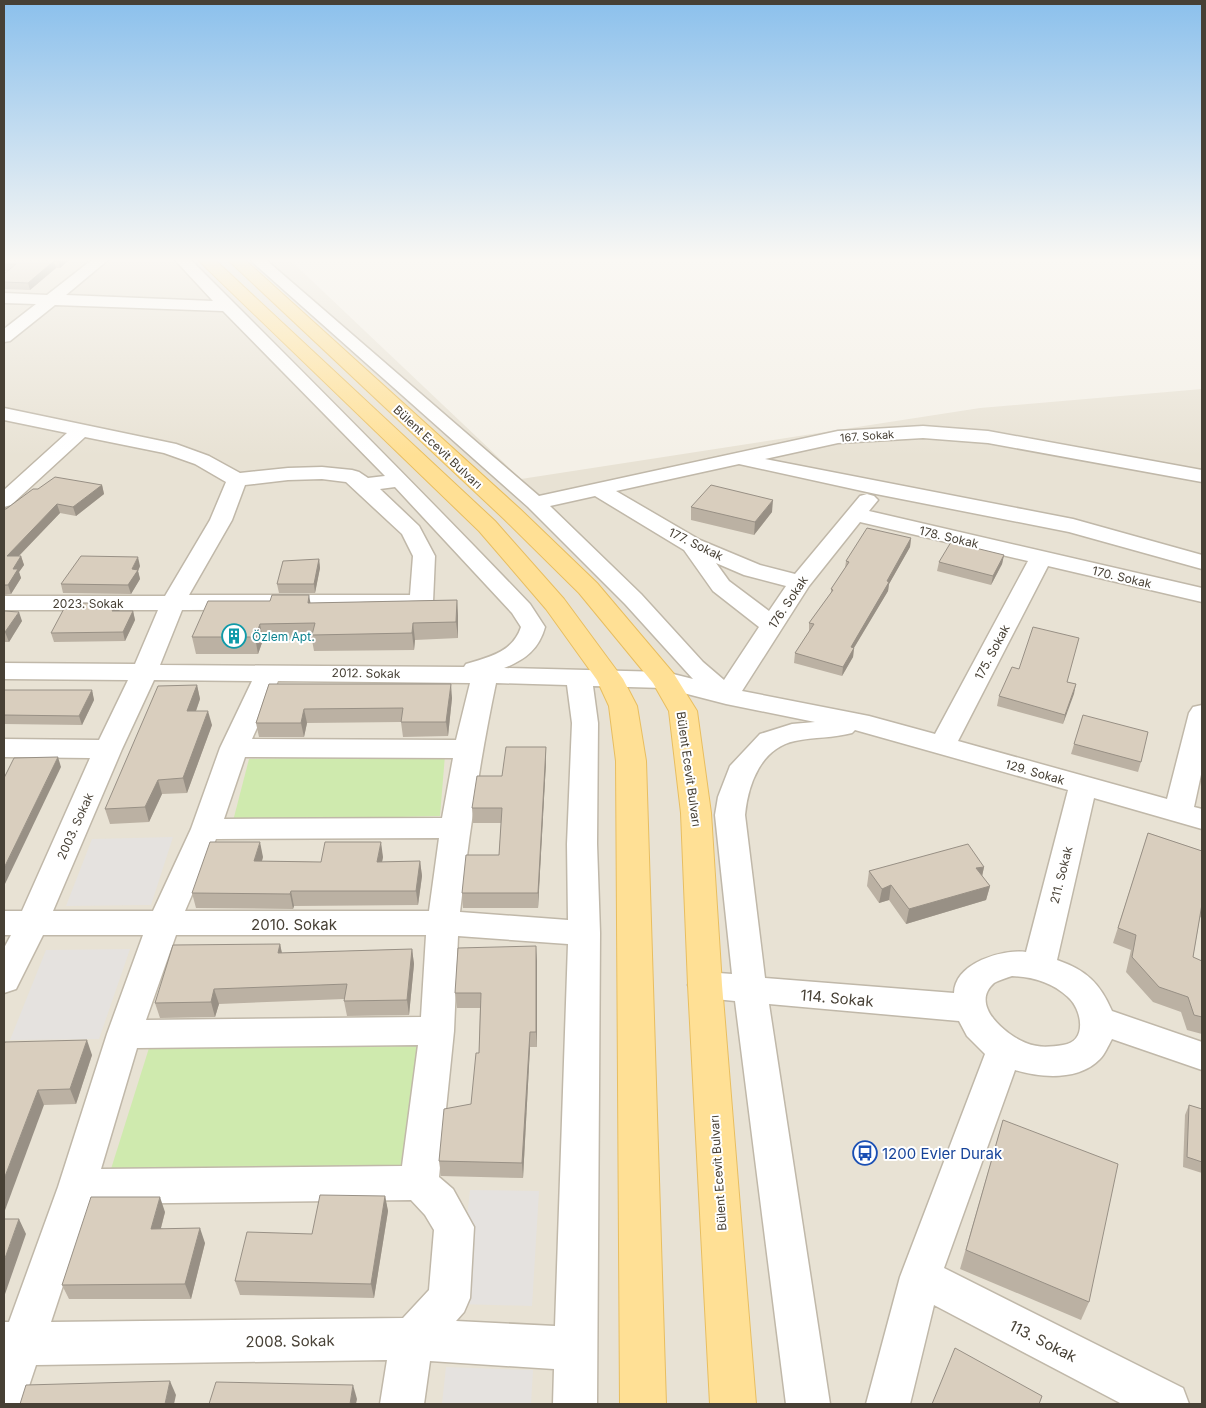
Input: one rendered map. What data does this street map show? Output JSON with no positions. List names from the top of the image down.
{
  "streets": {
    "main road": ["Bülent Ecevit Bulvarı"],
    "street": [
      "167. Sokak",
      "178. Sokak",
      "177. Sokak",
      "170. Sokak",
      "176. Sokak",
      "2023. Sokak",
      "175. Sokak",
      "2012. Sokak",
      "129. Sokak",
      "2003. Sokak",
      "211. Sokak",
      "2010. Sokak",
      "114. Sokak",
      "2008. Sokak",
      "113. Sokak"
    ]
  },
  "crossings": [
    ["167. Sokak", "177. Sokak"],
    ["Bülent Ecevit Bulvarı", "2012. Sokak"],
    ["Bülent Ecevit Bulvarı", "114. Sokak"],
    ["178. Sokak", "170. Sokak"],
    ["178. Sokak", "176. Sokak"],
    ["178. Sokak", "175. Sokak"],
    ["177. Sokak", "176. Sokak"],
    ["170. Sokak", "175. Sokak"],
    ["176. Sokak", "2012. Sokak"],
    ["175. Sokak", "129. Sokak"],
    ["2012. Sokak", "129. Sokak"],
    ["2012. Sokak", "2003. Sokak"],
    ["129. Sokak", "211. Sokak"],
    ["2003. Sokak", "2010. Sokak"],
    ["211. Sokak", "114. Sokak"]
  ],
  "places": {
    "building": ["Özlem Apt."],
    "bus stop": ["1200 Evler Durak"]
  }
}
